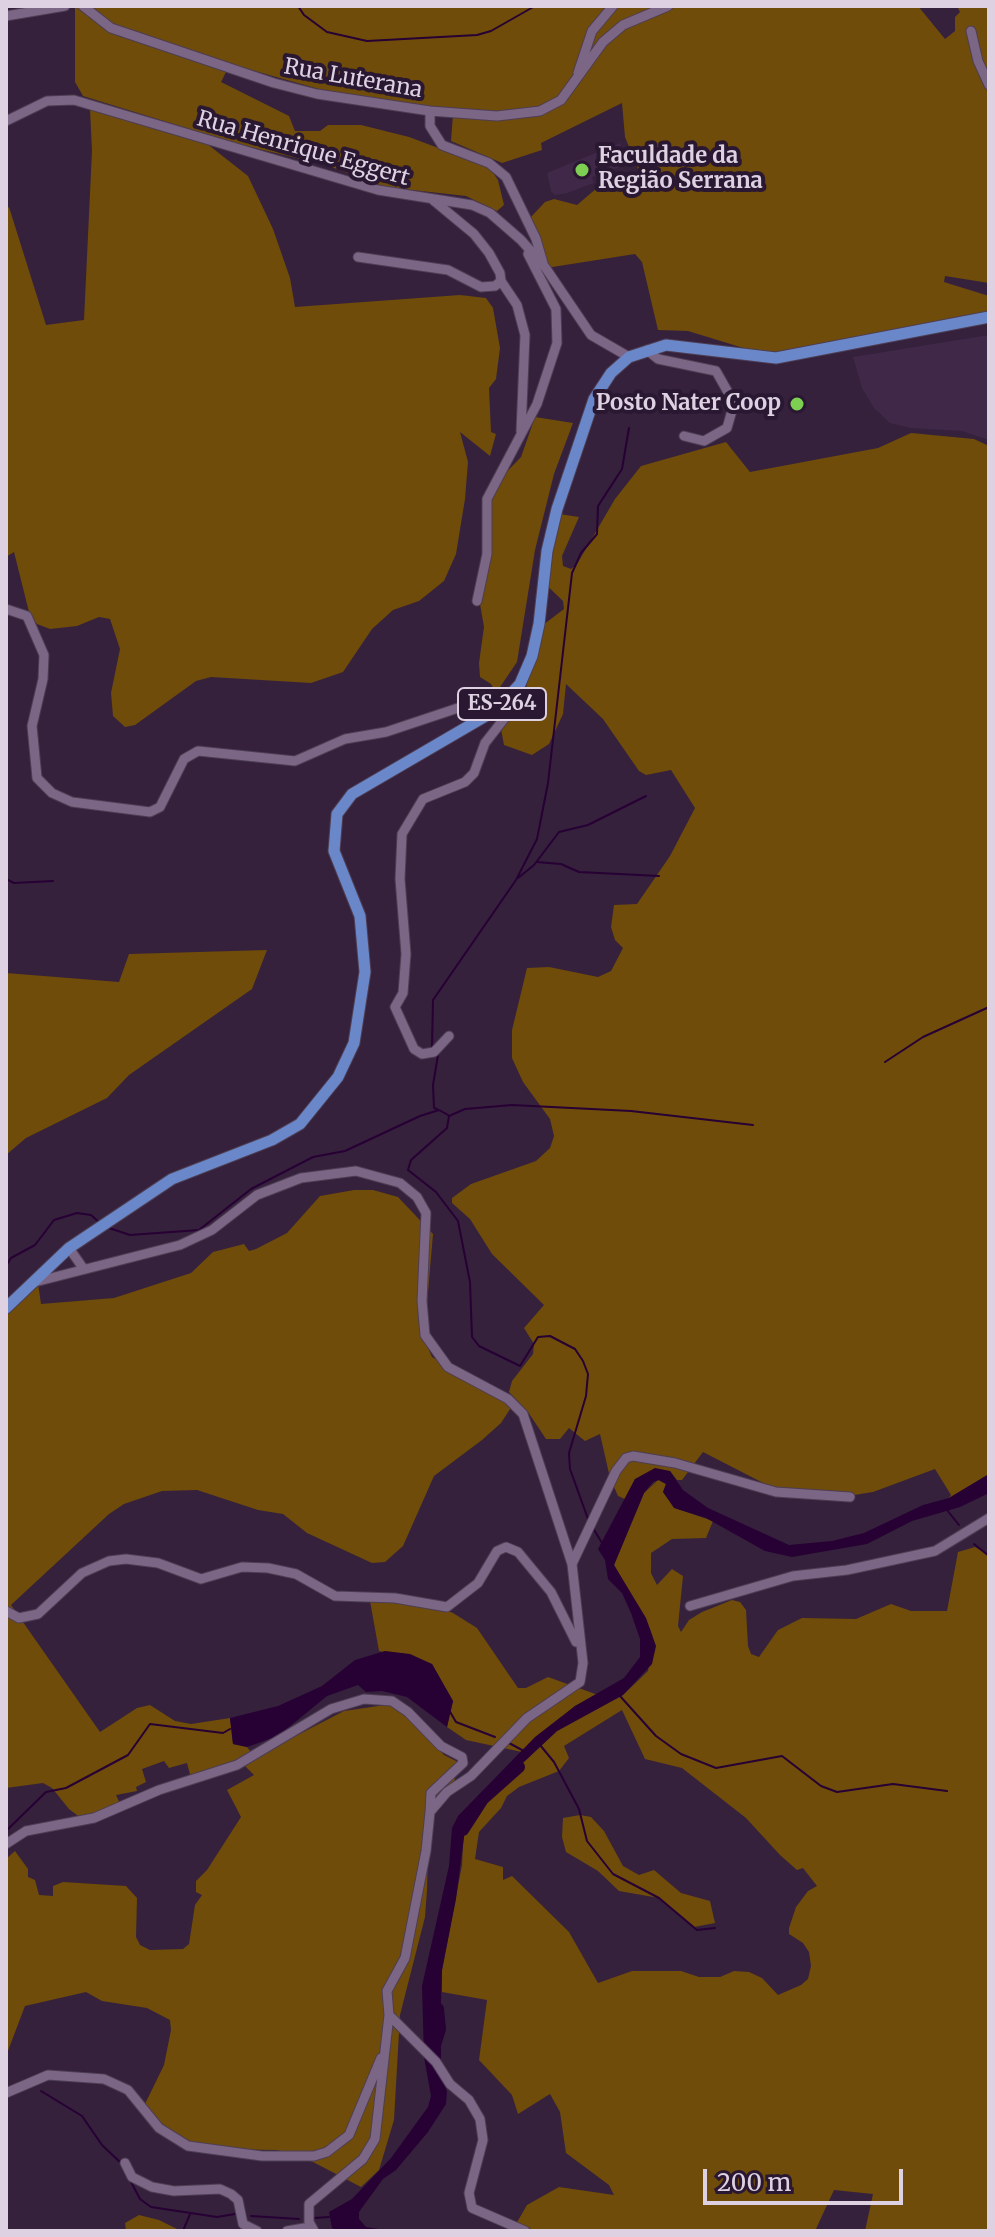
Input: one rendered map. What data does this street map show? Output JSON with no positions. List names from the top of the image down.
{
  "streets": {
    "main road": ["ES-264"],
    "street": ["Rua Luterana", "Rua Henrique Eggert"]
  },
  "crossings": [
    ["Rua Henrique Eggert", "ES-264"]
  ],
  "places": ["Faculdade da Região Serrana", "Posto Nater Coop"],
  "scale_bar": "200 m"
}
